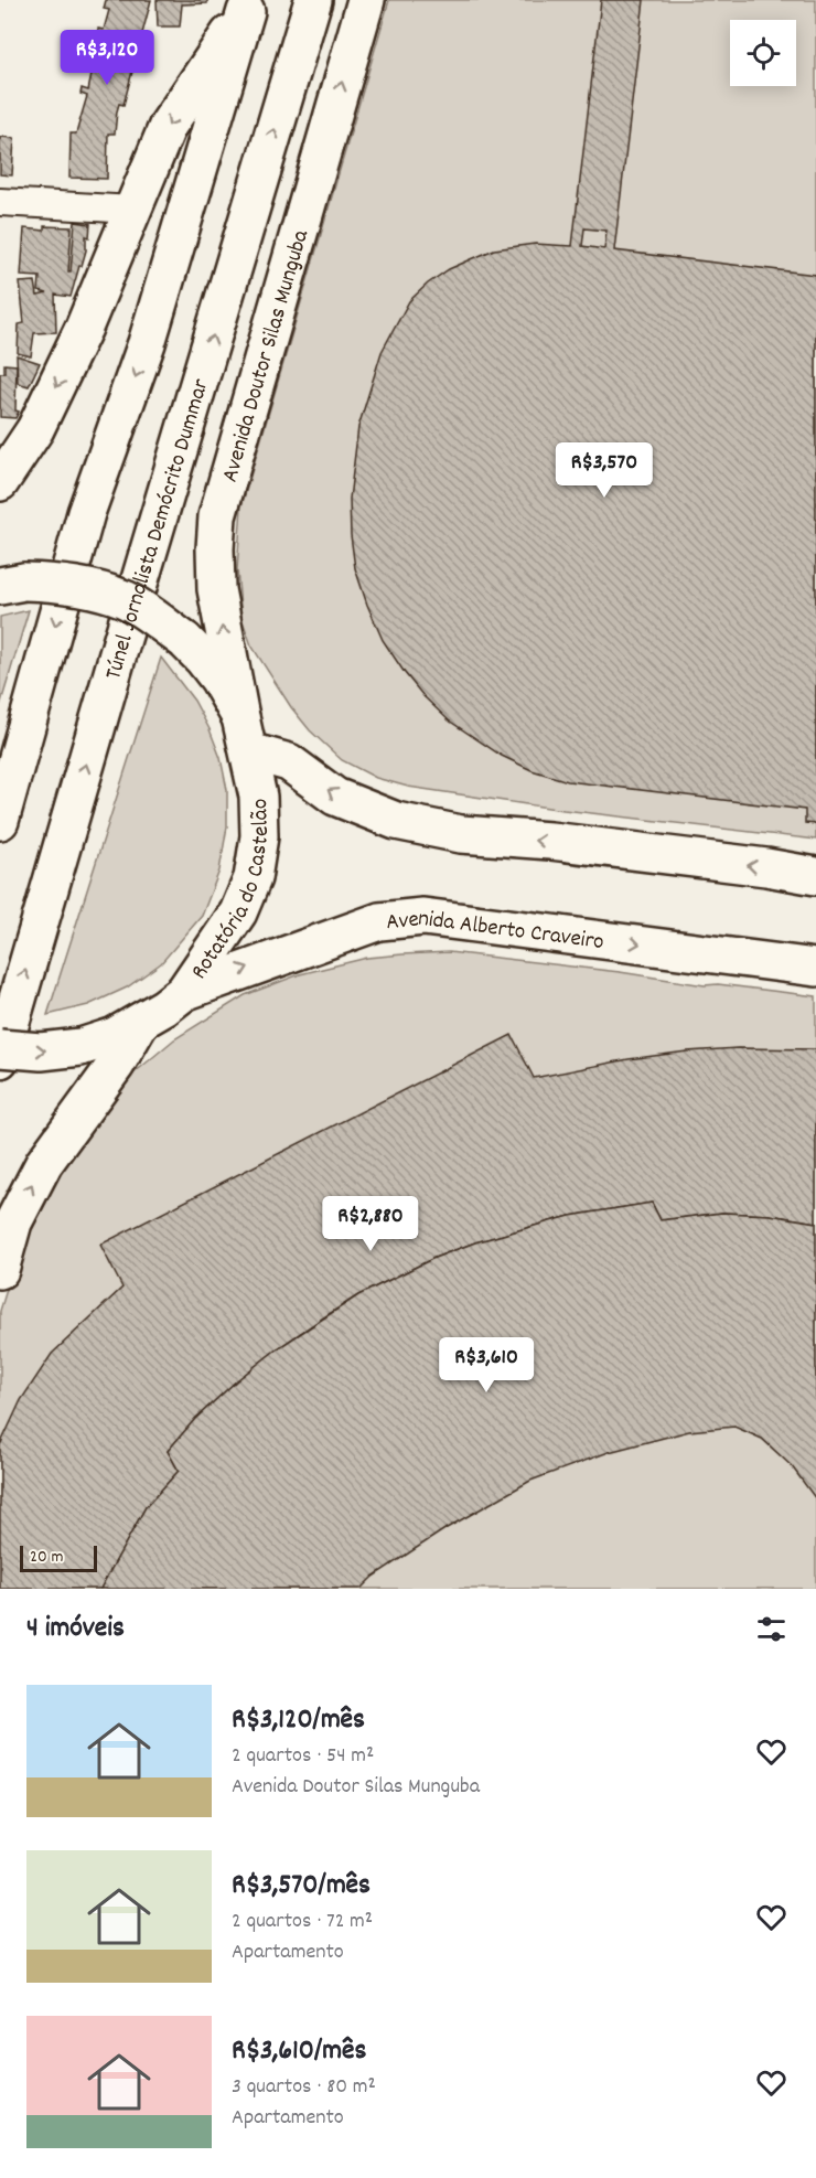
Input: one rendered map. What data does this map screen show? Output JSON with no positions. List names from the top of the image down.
{
  "streets": {
    "main road": [
      "Avenida Doutor Silas Munguba",
      "Túnel Jornalista Demócrito Dummar",
      "Rotatória do Castelão",
      "Avenida Alberto Craveiro"
    ]
  },
  "crossings": [
    ["Avenida Doutor Silas Munguba", "Rotatória do Castelão"],
    ["Rotatória do Castelão", "Avenida Alberto Craveiro"]
  ],
  "scale_bar": "20 m",
  "page": {
    "price": [
      "R$3,120",
      "R$3,570",
      "R$2,880",
      "R$3,610"
    ],
    "scale": "20 m",
    "heading": "4 imóveis",
    "list": [
      {
        "name": "R$3,120/mês",
        "note": "2 quartos · 54 m² · Avenida Doutor Silas Munguba"
      },
      {
        "name": "R$3,570/mês",
        "note": "2 quartos · 72 m² · Apartamento"
      },
      {
        "name": "R$3,610/mês",
        "note": "3 quartos · 80 m² · Apartamento"
      }
    ]
  }
}
